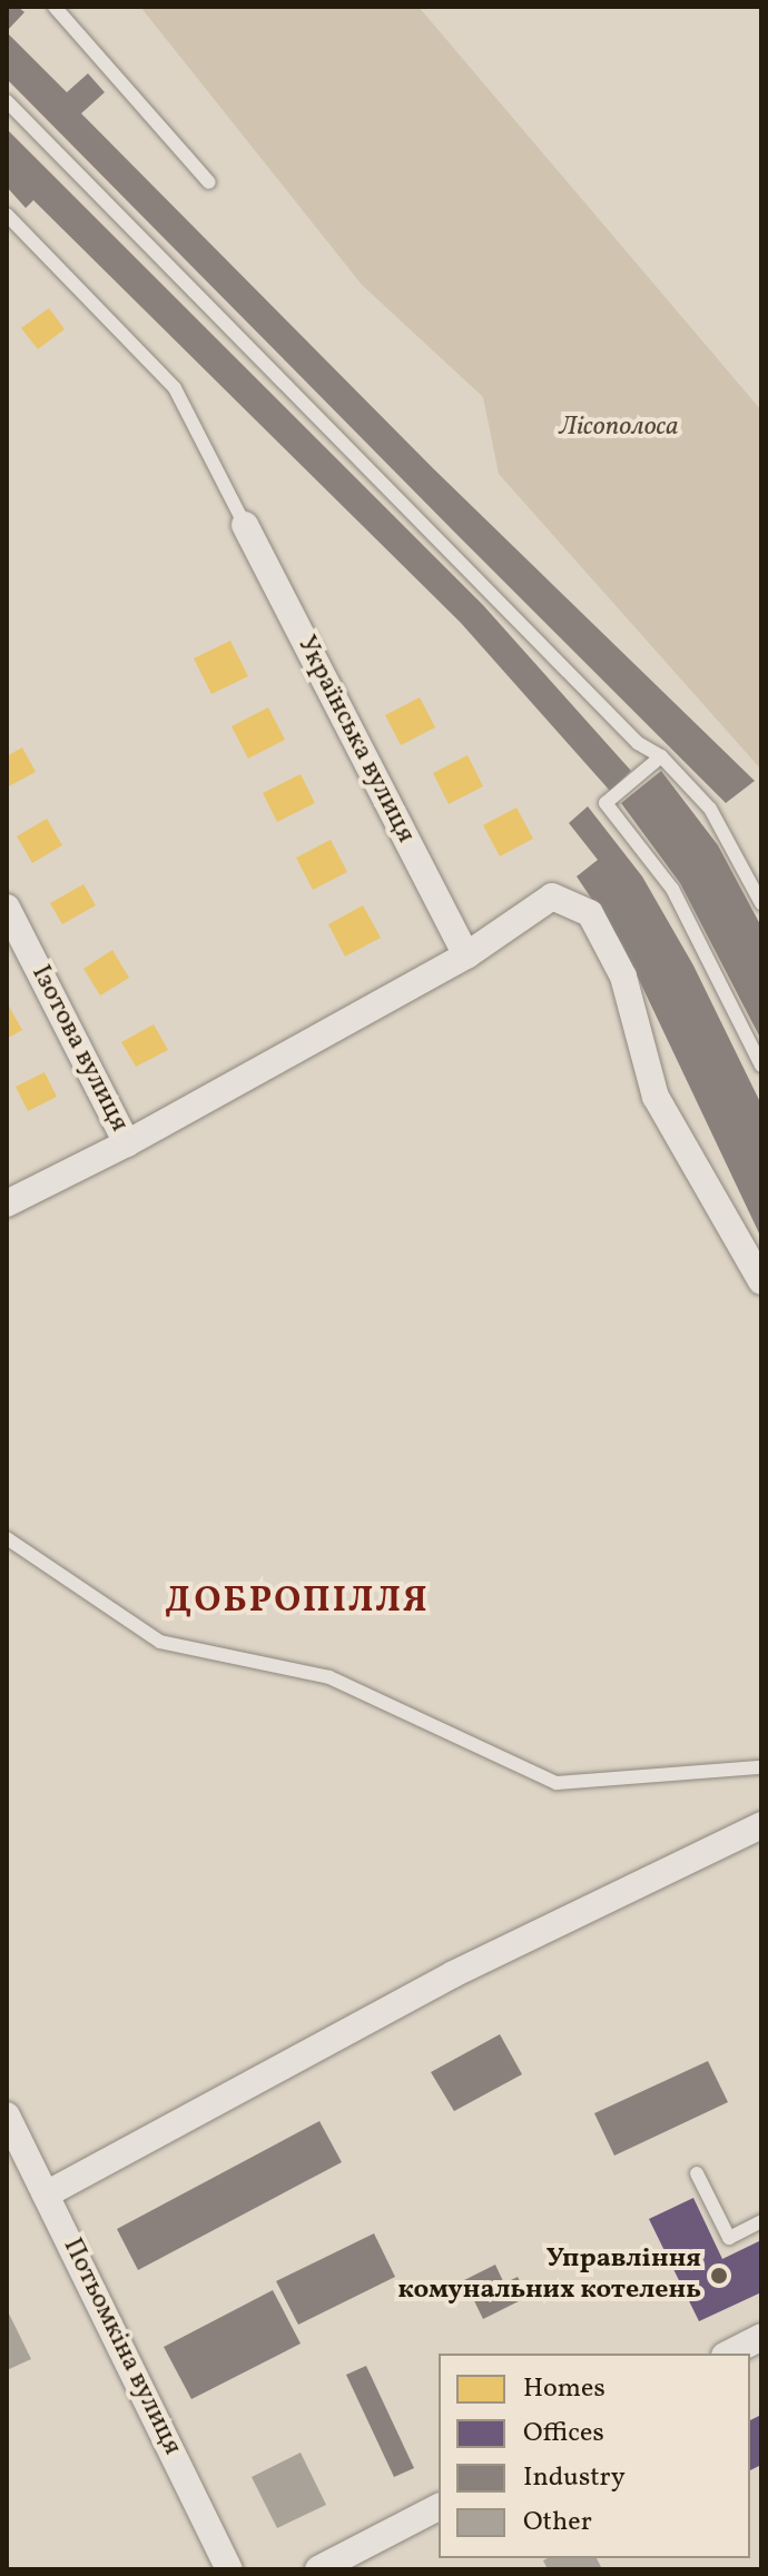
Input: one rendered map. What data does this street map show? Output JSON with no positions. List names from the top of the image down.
{
  "streets": {
    "street": ["Українська вулиця", "Ізотова вулиця", "Потьомкіна вулиця"]
  },
  "districts": ["ДОБРОПІЛЛЯ"],
  "parks": ["Лісополоса"],
  "places": ["Управління комунальних котелень"],
  "legend": [
    "Homes",
    "Offices",
    "Industry",
    "Other"
  ]
}
